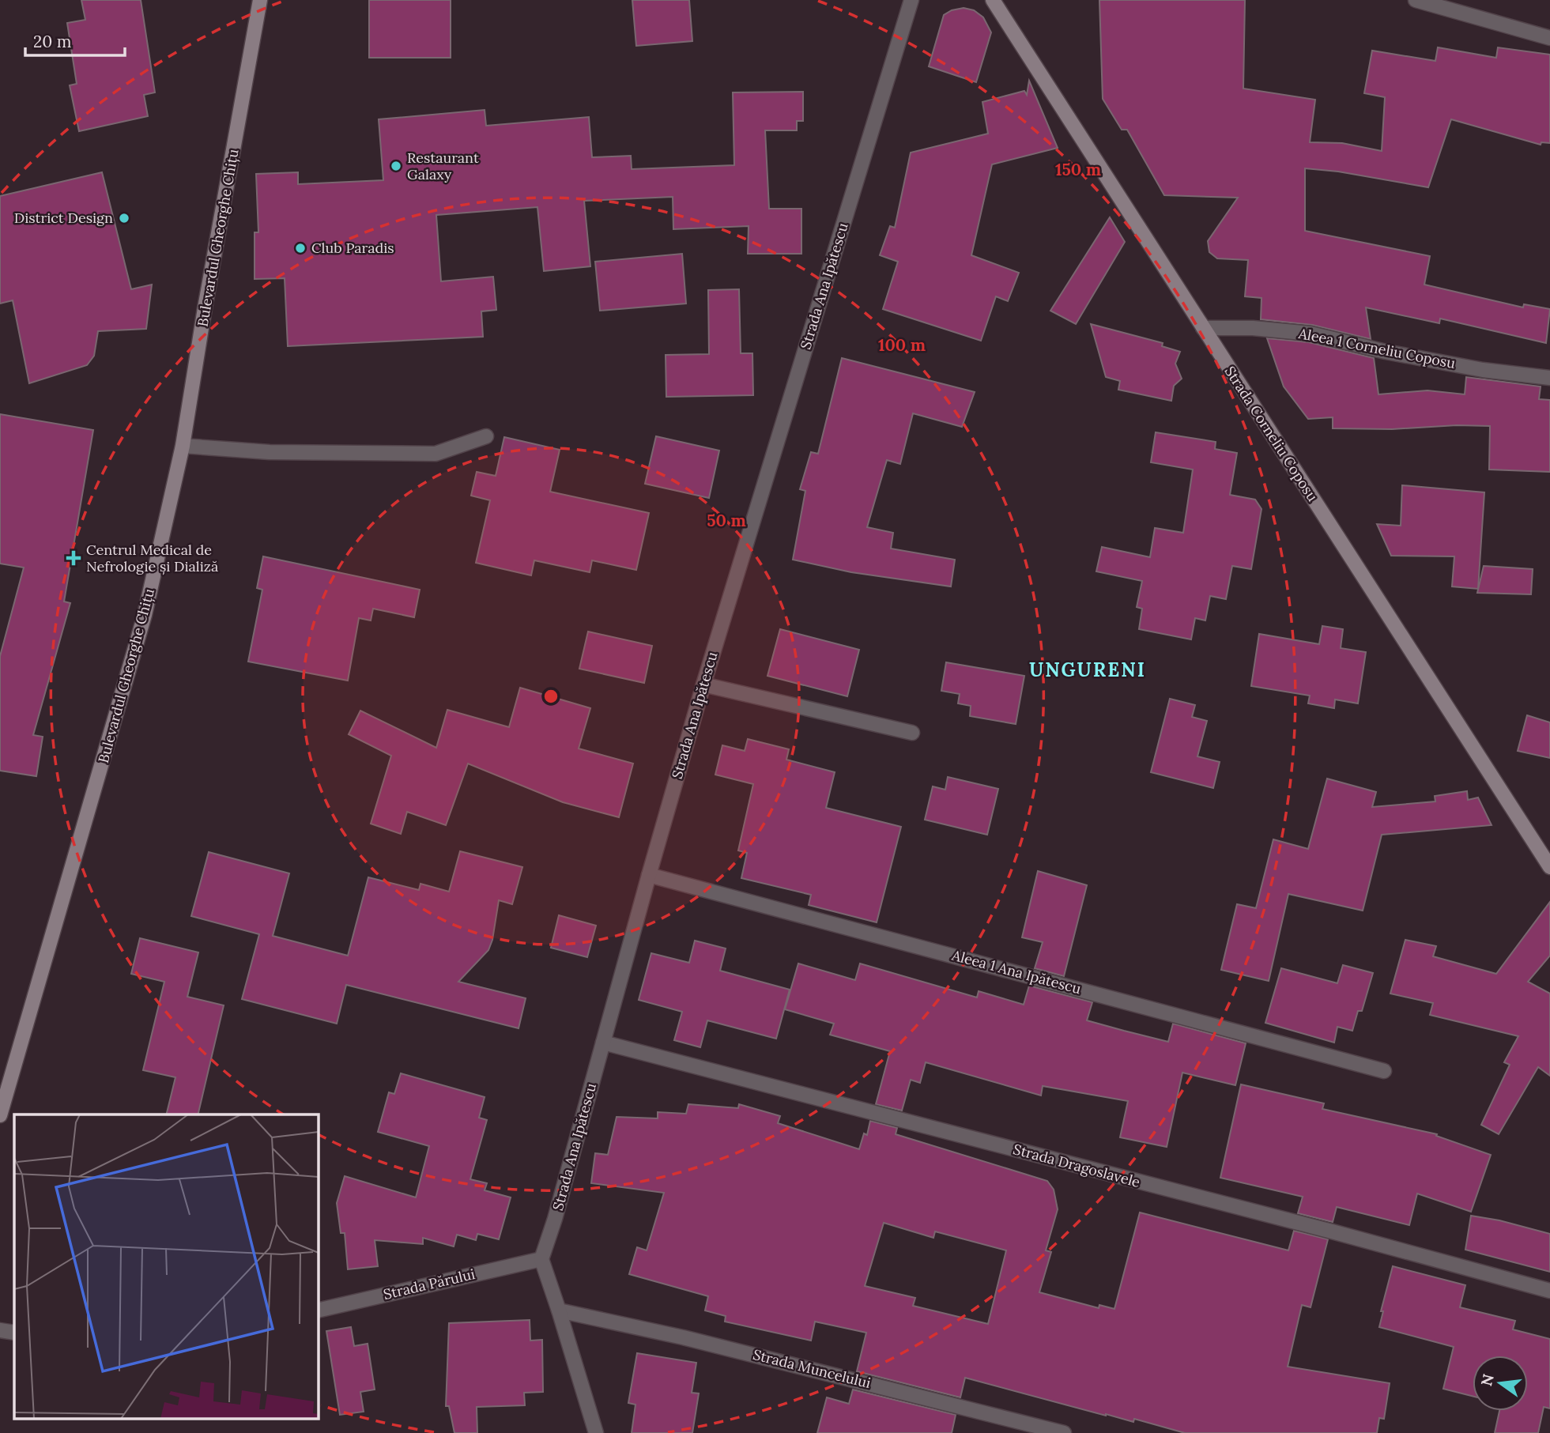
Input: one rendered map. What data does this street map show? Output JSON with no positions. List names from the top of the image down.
{
  "streets": {
    "main road": ["Bulevardul Gheorghe Chițu", "Strada Corneliu Coposu"],
    "street": [
      "Strada Ana Ipătescu",
      "Aleea 1 Corneliu Coposu",
      "Aleea 1 Ana Ipătescu",
      "Strada Dragoslavele",
      "Strada Părului",
      "Strada Muncelului"
    ]
  },
  "crossings": [
    ["Strada Ana Ipătescu", "Aleea 1 Ana Ipătescu"],
    ["Strada Ana Ipătescu", "Strada Dragoslavele"],
    ["Strada Ana Ipătescu", "Strada Părului"],
    ["Aleea 1 Corneliu Coposu", "Strada Corneliu Coposu"]
  ],
  "districts": ["UNGURENI"],
  "places": {
    "other": ["Restaurant Galaxy", "District Design", "Club Paradis"],
    "health": ["Centrul Medical de Nefrologie și Dializă"]
  },
  "scale_bar": "20 m",
  "north": "left",
  "rings": ["150 m", "100 m", "50 m"]
}
